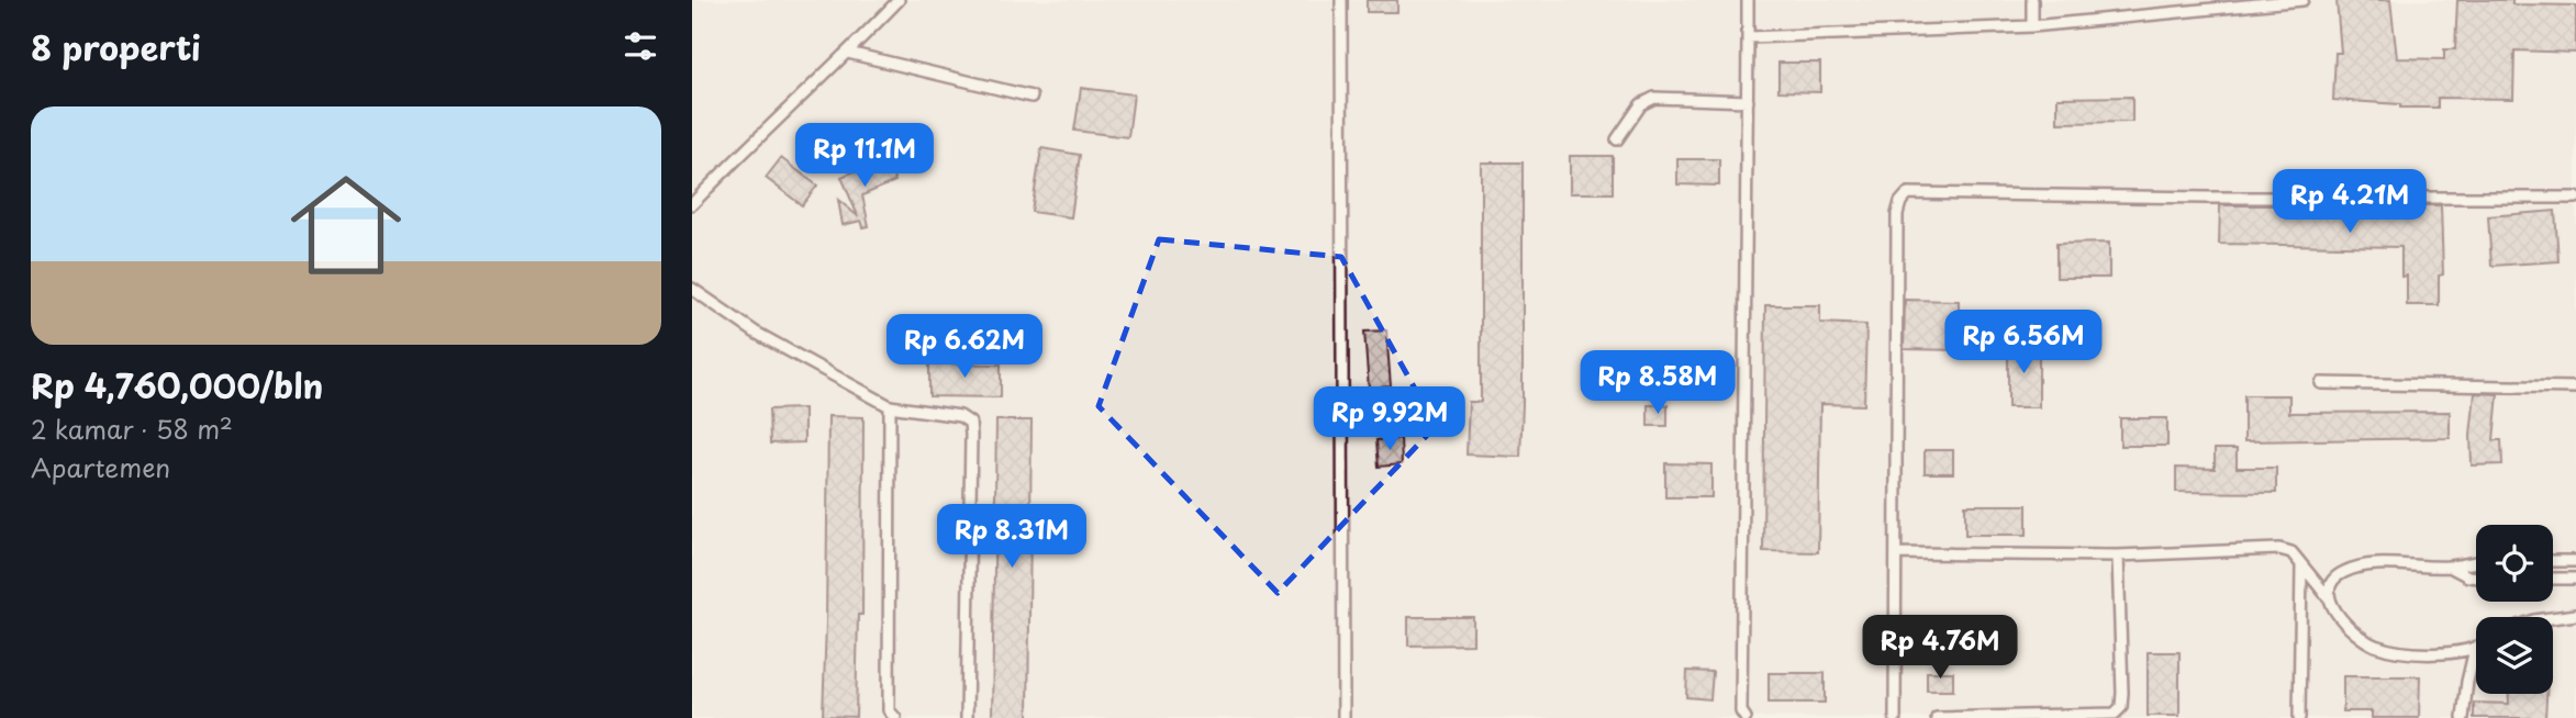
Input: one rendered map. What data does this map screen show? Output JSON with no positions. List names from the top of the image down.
{
  "page": {
    "heading": "8 properti",
    "list": [
      {
        "name": "Rp 4,760,000/bln",
        "note": "2 kamar · 58 m² · Apartemen"
      }
    ],
    "price": [
      "Rp 11.1M",
      "Rp 4.21M",
      "Rp 6.56M",
      "Rp 6.62M",
      "Rp 8.58M",
      "Rp 9.92M",
      "Rp 8.31M",
      "Rp 4.76M"
    ]
  }
}
